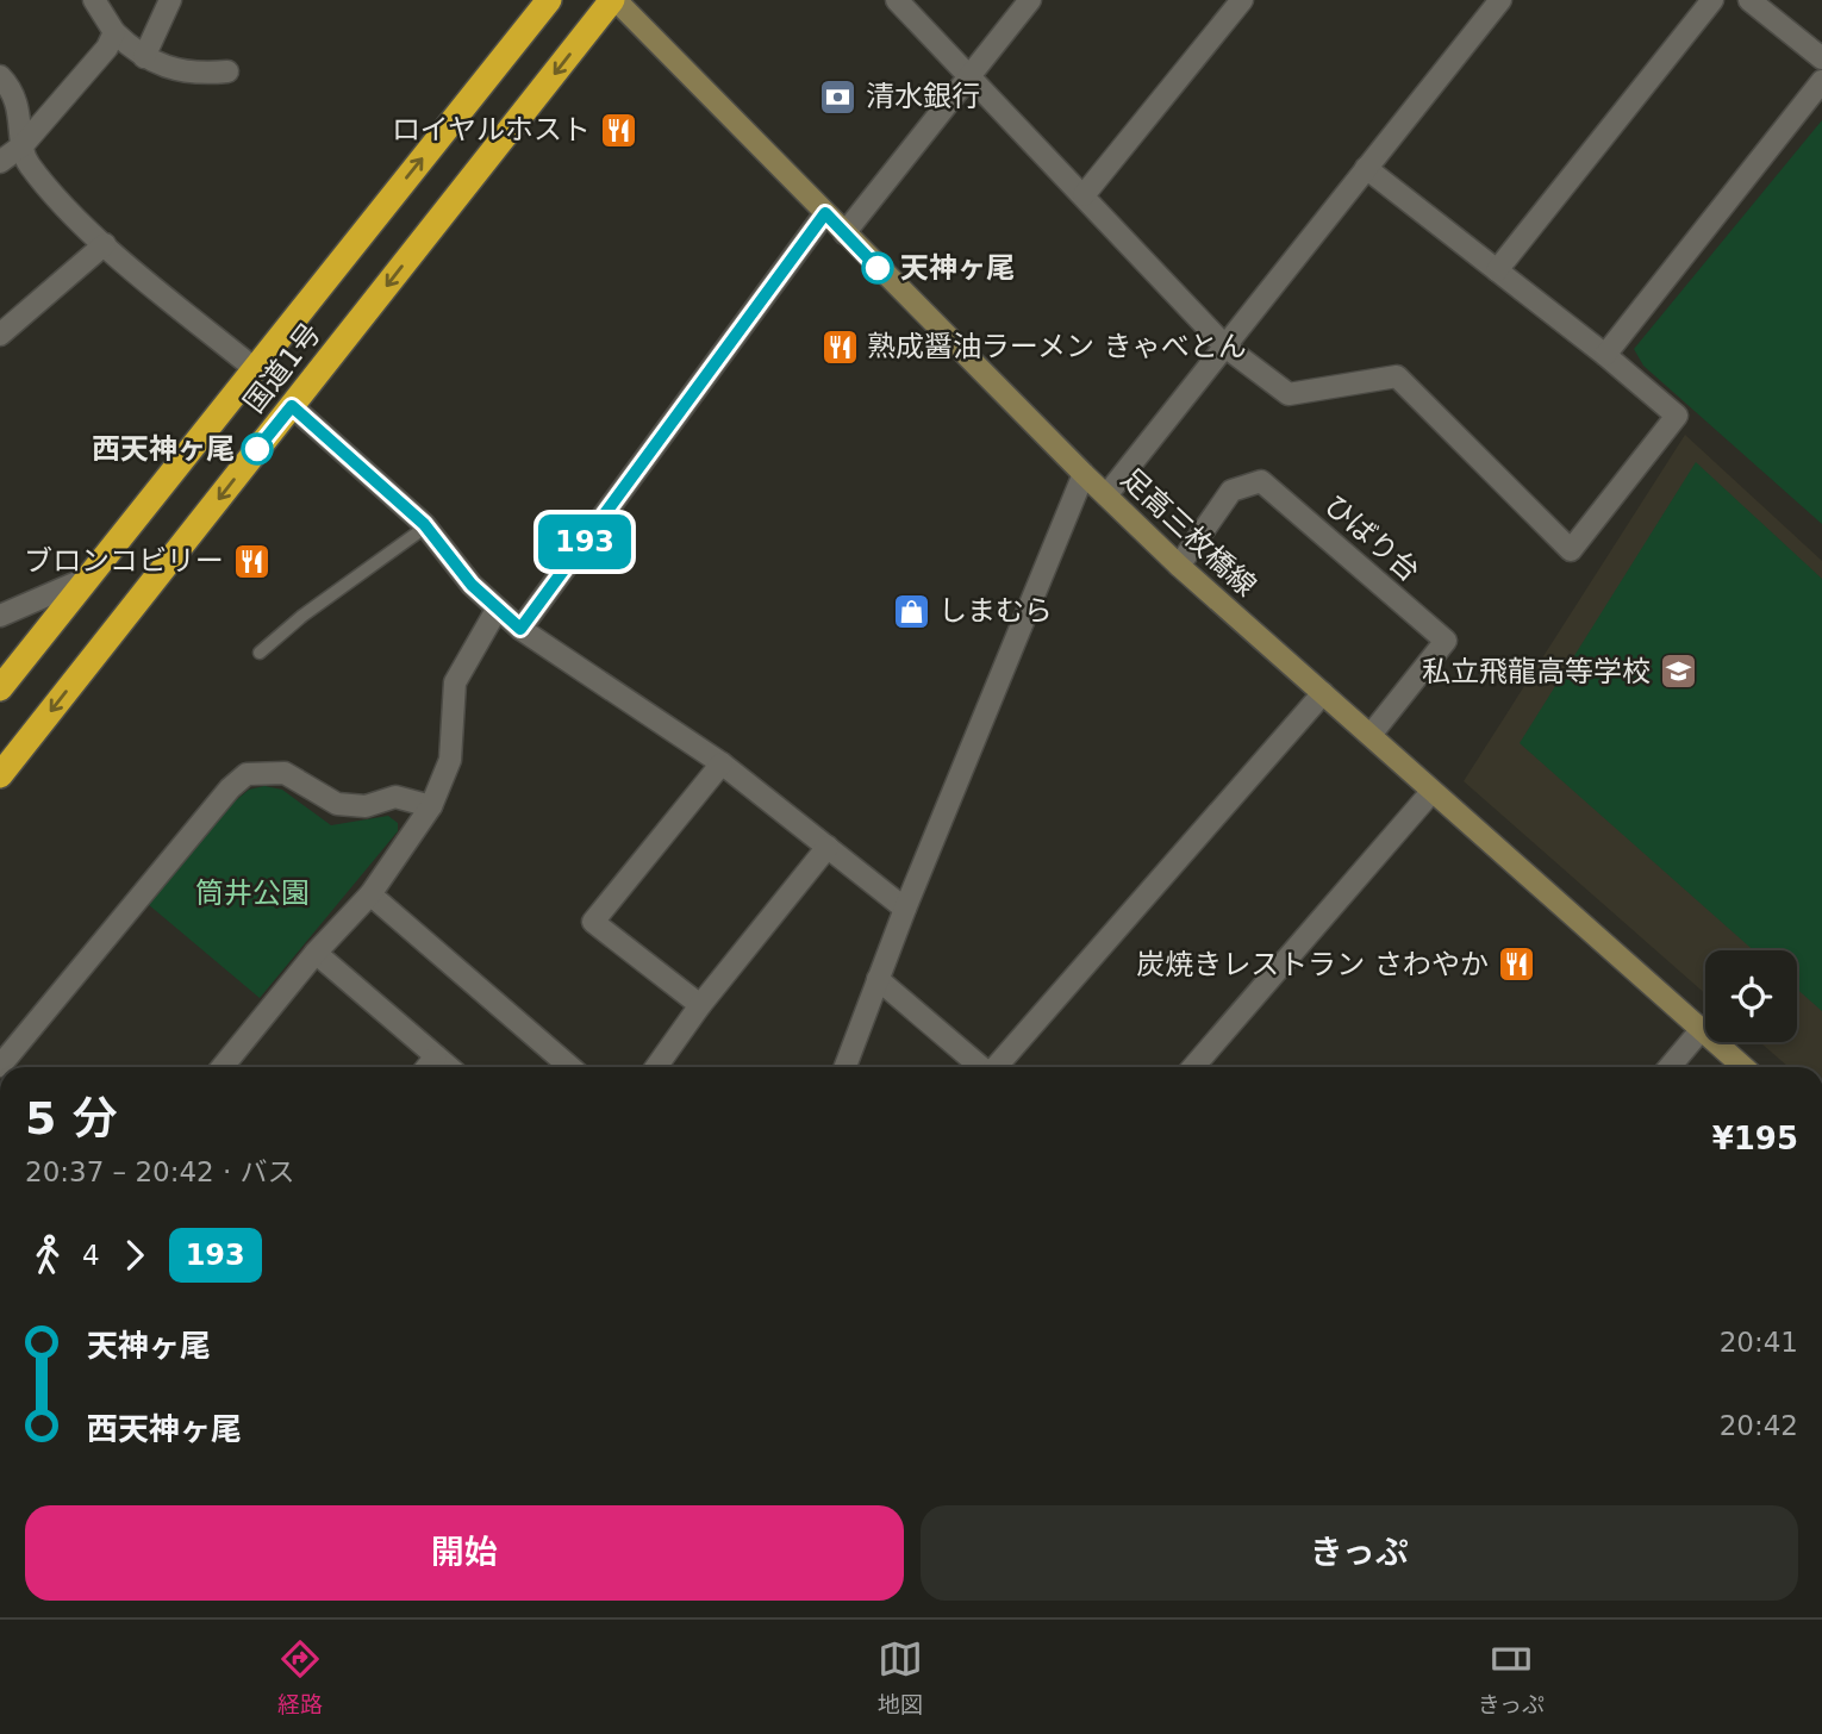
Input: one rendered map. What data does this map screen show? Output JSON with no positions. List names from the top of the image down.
{
  "streets": {
    "highway": ["国道1号"],
    "main road": ["足高三枚橋線"],
    "street": ["ひばり台"]
  },
  "crossings": [
    ["国道1号", "足高三枚橋線"],
    ["足高三枚橋線", "ひばり台"]
  ],
  "parks": ["筒井公園"],
  "places": {
    "bank": ["清水銀行"],
    "restaurant": [
      "ロイヤルホスト",
      "熟成醤油ラーメン きゃべとん",
      "ブロンコビリー",
      "炭焼きレストラン さわやか"
    ],
    "other": ["天神ヶ尾", "西天神ヶ尾"],
    "shop": ["しまむら"],
    "school or university": ["私立飛龍高等学校"]
  },
  "lines": ["bus line 193"],
  "page": {
    "on_map": "193",
    "heading": ["5 分", "20:37 – 20:42 · バス", "¥195"],
    "legs": ["4", "193"],
    "list": [
      {
        "name": "天神ヶ尾",
        "value": "20:41"
      },
      {
        "name": "西天神ヶ尾",
        "value": "20:42"
      }
    ],
    "buttons": ["開始", "きっぷ"],
    "tabs": ["経路", "地図", "きっぷ"]
  }
}
